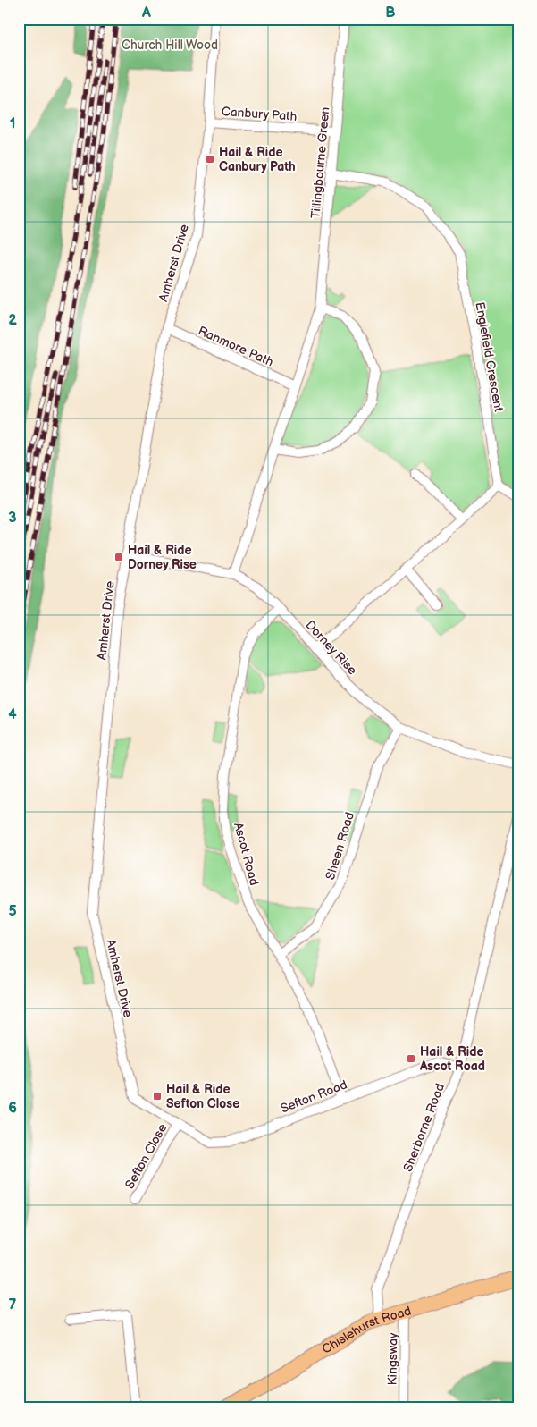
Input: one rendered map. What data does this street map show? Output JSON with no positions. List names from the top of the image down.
{
  "streets": {
    "main road": ["Chislehurst Road"],
    "street": [
      "Canbury Path",
      "Tillingbourne Green",
      "Amherst Drive",
      "Ranmore Path",
      "Englefield Crescent",
      "Dorney Rise",
      "Sheen Road",
      "Ascot Road",
      "Sefton Road",
      "Sherborne Road",
      "Sefton Close",
      "Kingsway"
    ]
  },
  "crossings": [
    ["Canbury Path", "Tillingbourne Green"],
    ["Canbury Path", "Amherst Drive"],
    ["Tillingbourne Green", "Ranmore Path"],
    ["Tillingbourne Green", "Englefield Crescent"],
    ["Tillingbourne Green", "Dorney Rise"],
    ["Amherst Drive", "Ranmore Path"],
    ["Amherst Drive", "Dorney Rise"],
    ["Amherst Drive", "Sefton Road"],
    ["Amherst Drive", "Sefton Close"],
    ["Dorney Rise", "Sheen Road"],
    ["Dorney Rise", "Ascot Road"],
    ["Sheen Road", "Ascot Road"],
    ["Ascot Road", "Sefton Road"],
    ["Sefton Road", "Sherborne Road"],
    ["Sefton Road", "Sefton Close"],
    ["Sherborne Road", "Chislehurst Road"],
    ["Chislehurst Road", "Kingsway"]
  ],
  "parks": ["Church Hill Wood"],
  "places": {
    "transit": [
      "Hail & Ride Canbury Path",
      "Hail & Ride Dorney Rise",
      "Hail & Ride Ascot Road",
      "Hail & Ride Sefton Close"
    ]
  },
  "grid": {
    "columns": ["A", "B"],
    "rows": [
      "1",
      "2",
      "3",
      "4",
      "5",
      "6",
      "7"
    ]
  }
}
